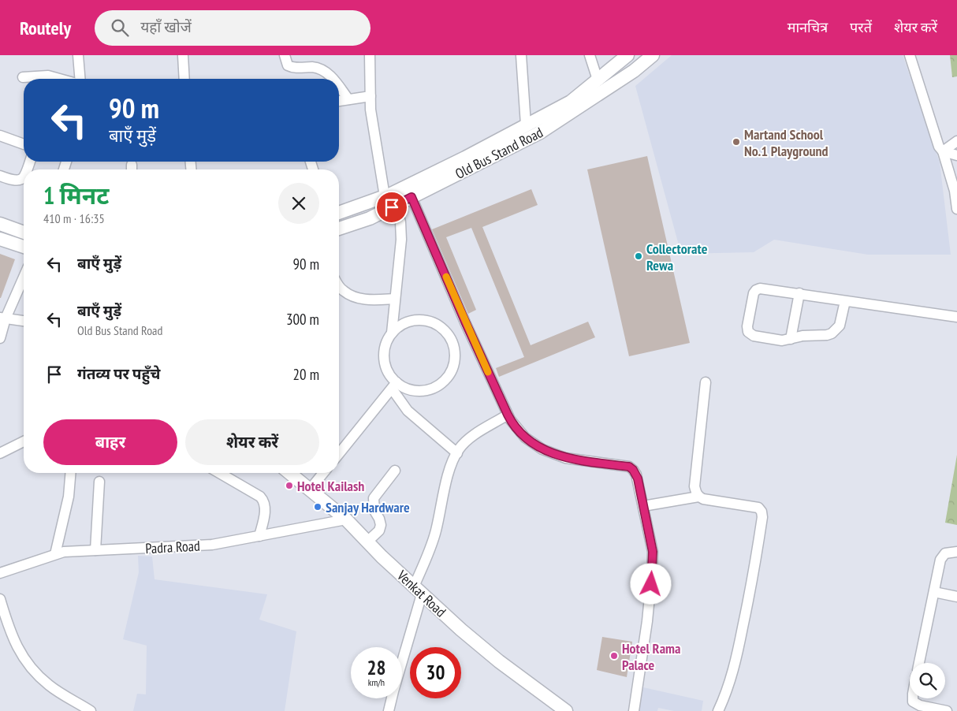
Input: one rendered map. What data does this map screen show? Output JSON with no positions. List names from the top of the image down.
{
  "streets": {
    "main road": ["Old Bus Stand Road", "Venkat Road"],
    "street": ["Padra Road"]
  },
  "crossings": [
    ["Padra Road", "Venkat Road"]
  ],
  "places": [
    "Martand School No.1 Playground",
    "Collectorate Rewa",
    "Hotel Kailash",
    "Sanjay Hardware",
    "Hotel Rama Palace"
  ],
  "page": {
    "header": "Routely",
    "search": "यहाँ खोजें",
    "nav": ["मानचित्र", "परतें", "शेयर करें"],
    "turn": ["90 m", "बाएँ मुड़ें"],
    "heading": ["1 मिनट", "410 m · 16:35"],
    "list": [
      {
        "name": "बाएँ मुड़ें",
        "value": "90 m"
      },
      {
        "name": "बाएँ मुड़ें",
        "note": "Old Bus Stand Road",
        "value": "300 m"
      },
      {
        "name": "गंतव्य पर पहुँचे",
        "value": "20 m"
      }
    ],
    "buttons": ["बाहर", "शेयर करें"],
    "speed": "28 km/h",
    "limit": "30"
  }
}
